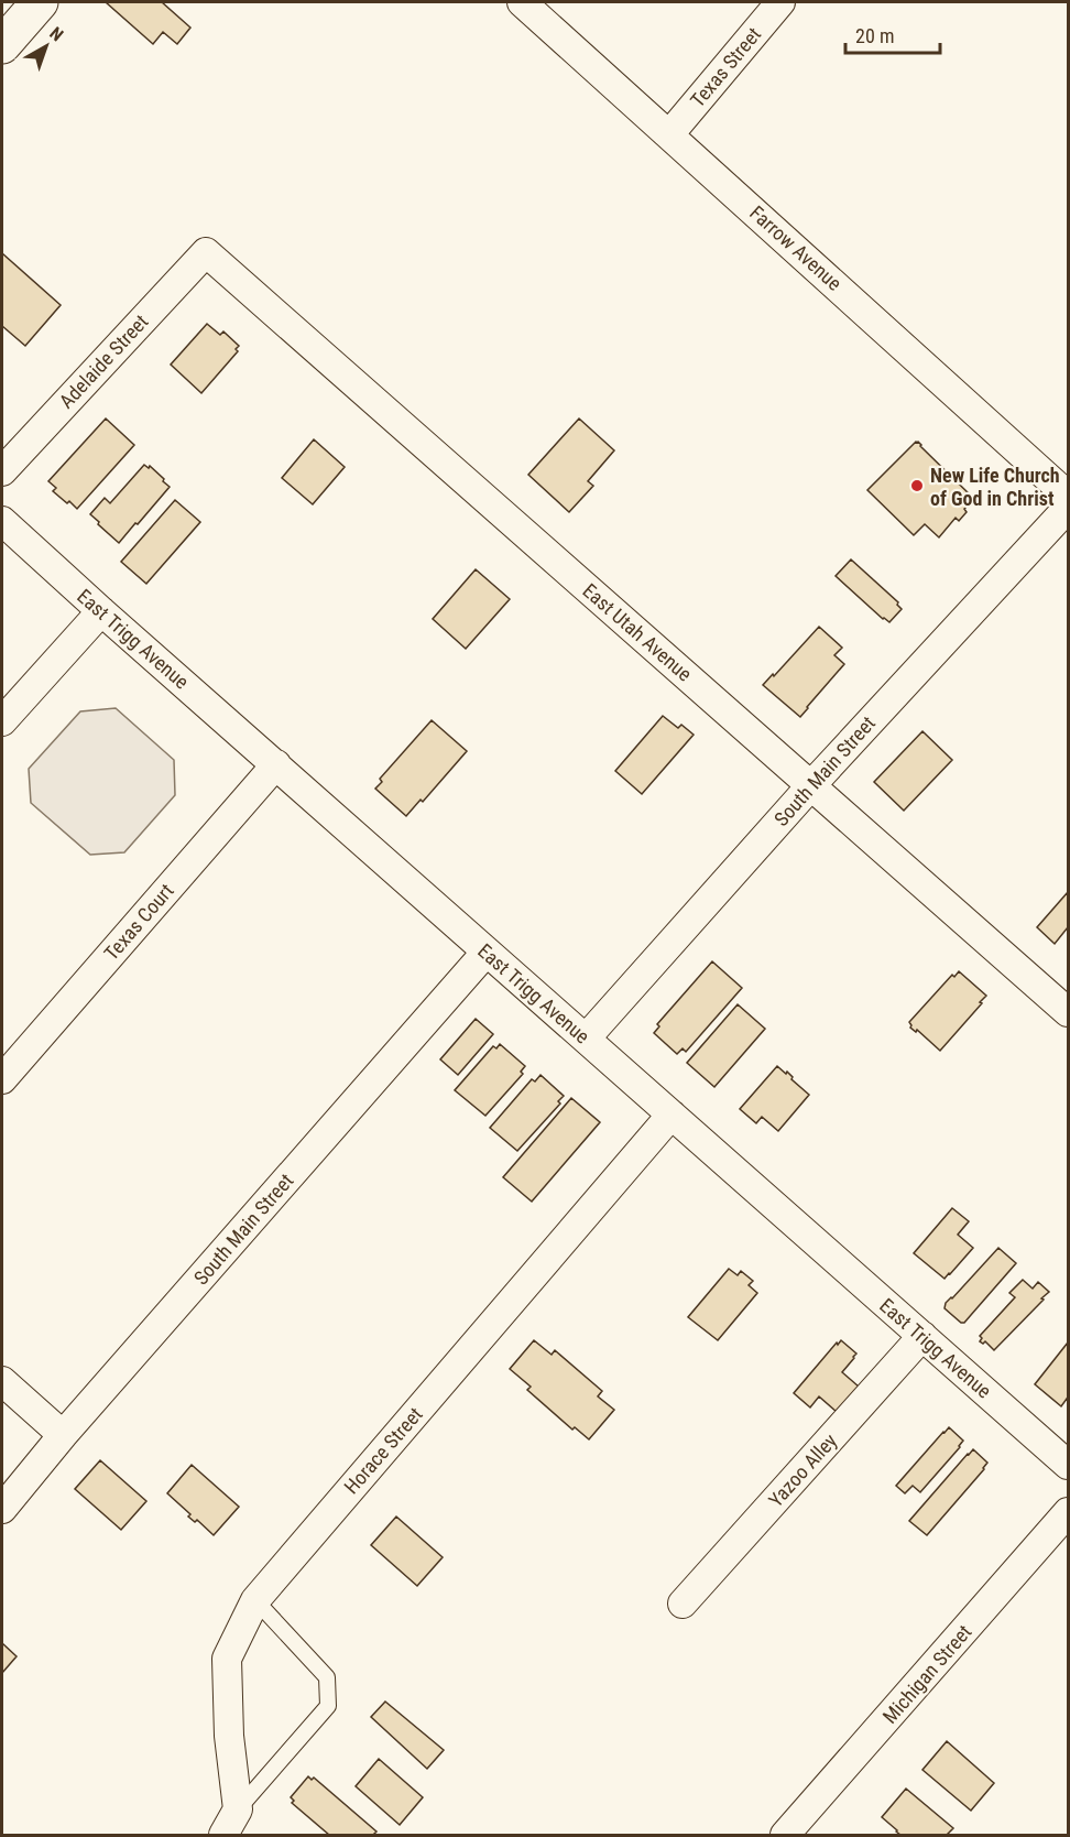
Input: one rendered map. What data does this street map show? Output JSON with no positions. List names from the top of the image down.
{
  "streets": {
    "street": [
      "Texas Street",
      "Farrow Avenue",
      "Adelaide Street",
      "East Utah Avenue",
      "East Trigg Avenue",
      "South Main Street",
      "Texas Court",
      "Horace Street",
      "Yazoo Alley",
      "Michigan Street"
    ]
  },
  "crossings": [
    ["Texas Street", "Farrow Avenue"],
    ["Adelaide Street", "East Utah Avenue"],
    ["East Utah Avenue", "South Main Street"],
    ["East Trigg Avenue", "South Main Street"],
    ["East Trigg Avenue", "Texas Court"],
    ["East Trigg Avenue", "Horace Street"],
    ["East Trigg Avenue", "Yazoo Alley"]
  ],
  "places": ["New Life Church of God in Christ"],
  "scale_bar": "20 m",
  "north": "top right"
}
